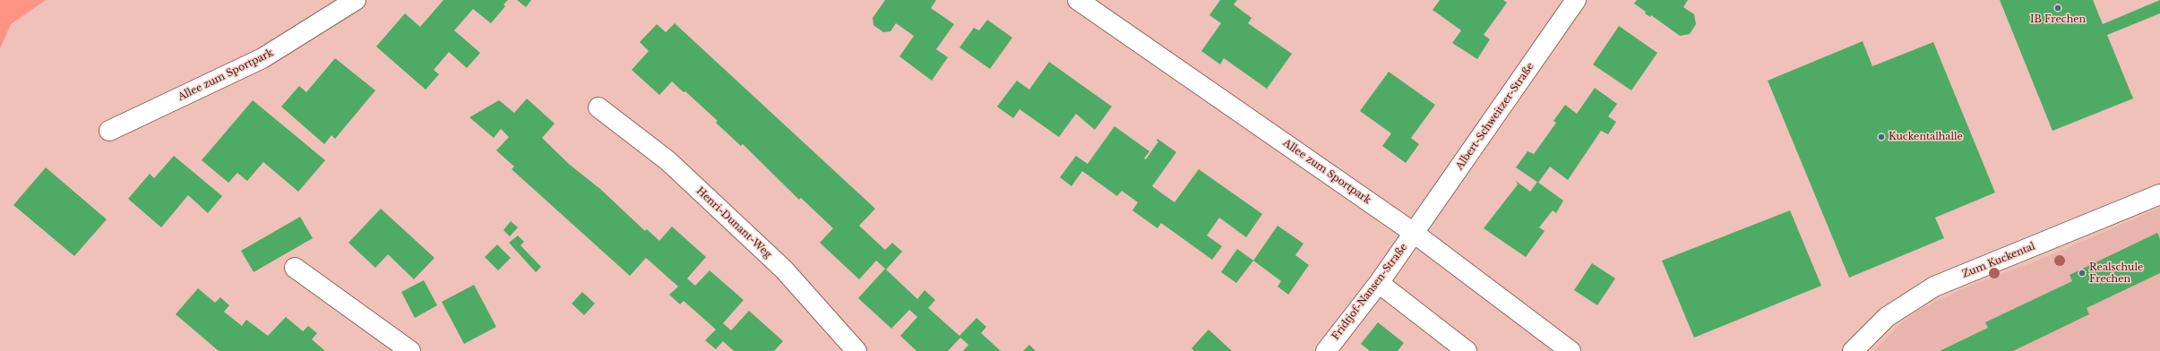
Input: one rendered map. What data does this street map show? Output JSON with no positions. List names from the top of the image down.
{
  "streets": {
    "street": [
      "Allee zum Sportpark",
      "Albert-Schweitzer-Straße",
      "Henri-Dunant-Weg",
      "Zum Kuckental",
      "Fridtjof-Nansen-Straße"
    ]
  },
  "crossings": [
    ["Allee zum Sportpark", "Albert-Schweitzer-Straße"],
    ["Allee zum Sportpark", "Fridtjof-Nansen-Straße"],
    ["Albert-Schweitzer-Straße", "Fridtjof-Nansen-Straße"]
  ],
  "places": ["IB Frechen", "Kuckentalhalle", "Realschule Frechen"]
}
